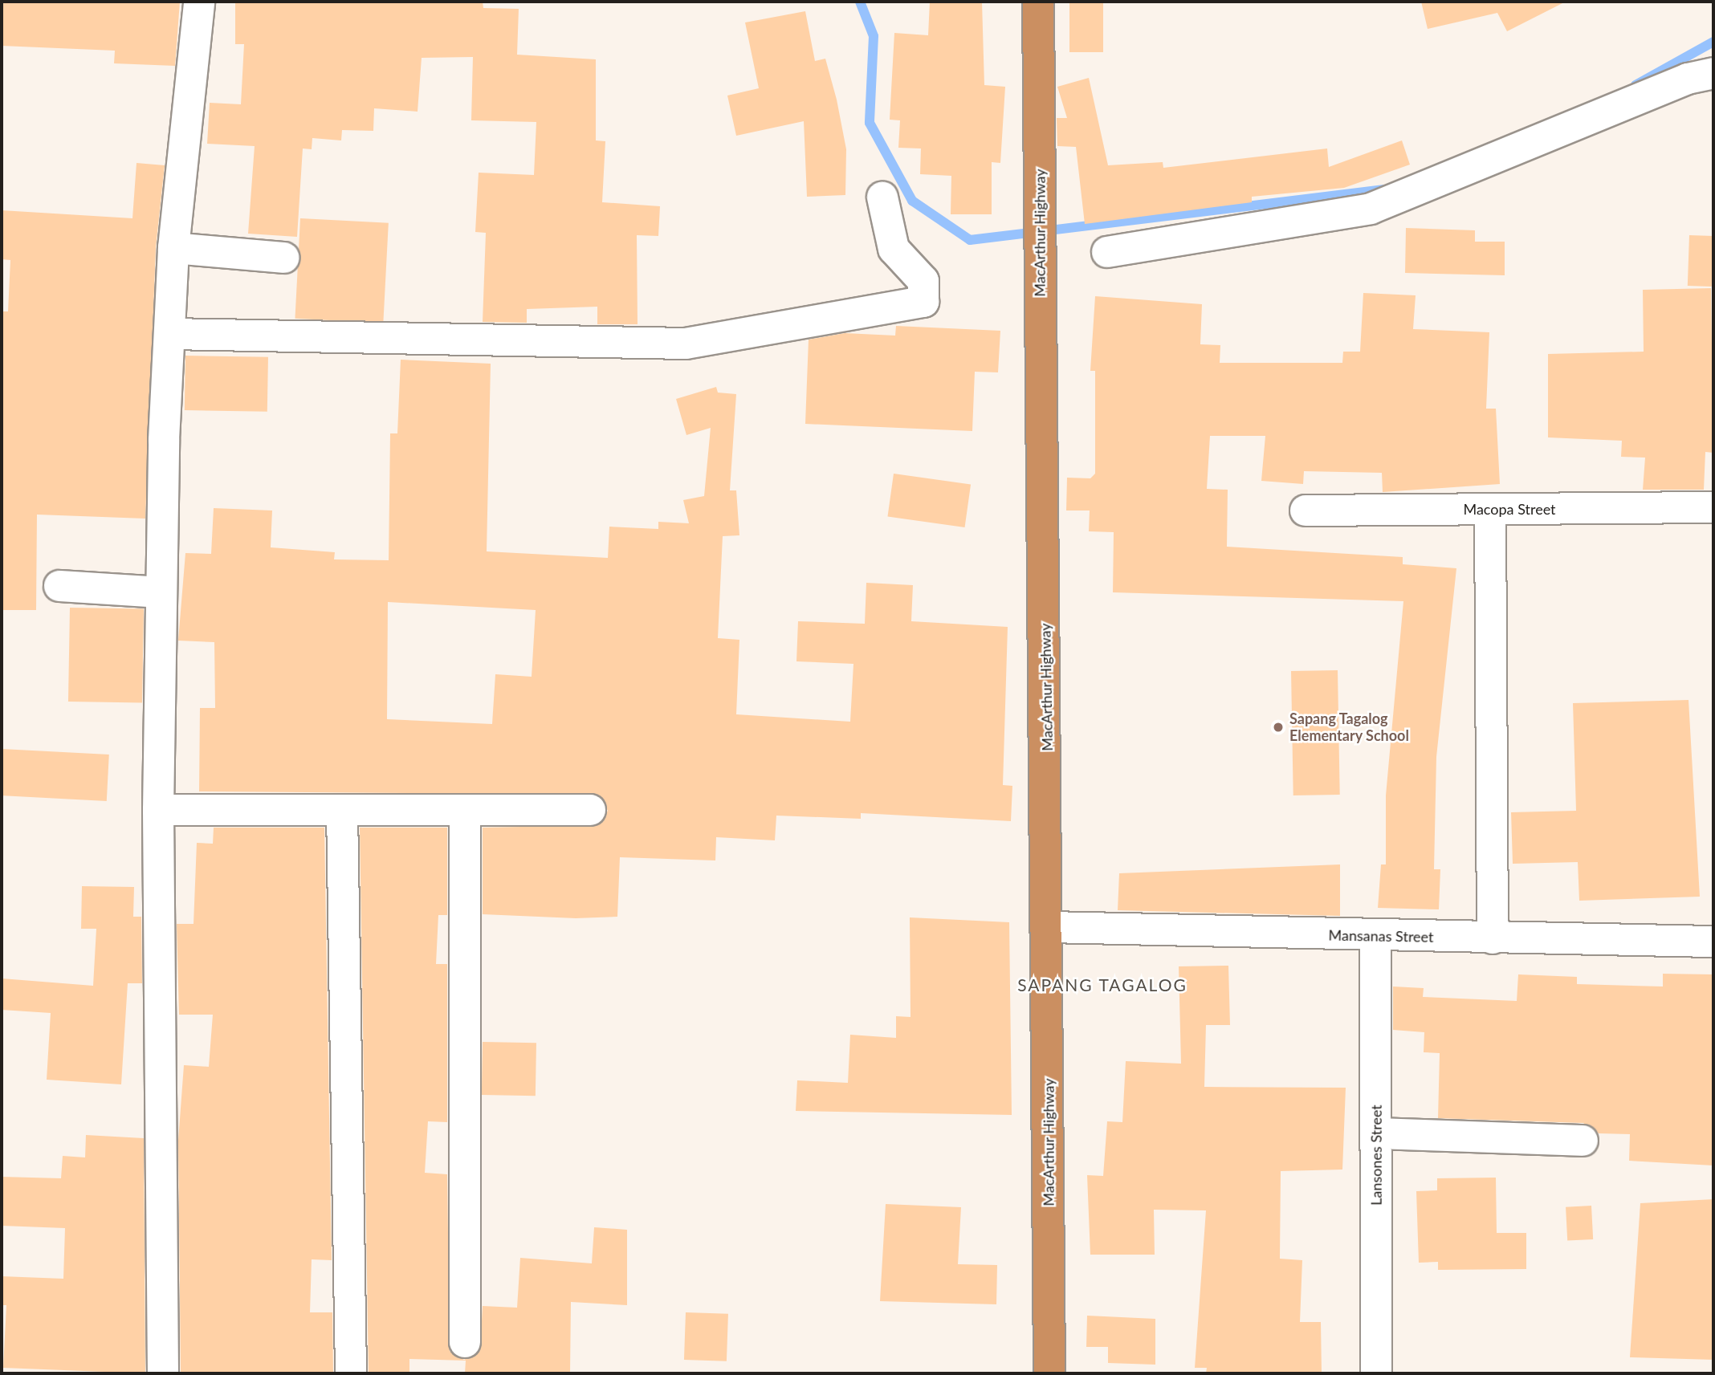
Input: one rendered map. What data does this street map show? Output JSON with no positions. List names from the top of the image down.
{
  "streets": {
    "highway": ["MacArthur Highway"],
    "street": ["Macopa Street", "Mansanas Street", "Lansones Street"]
  },
  "crossings": [
    ["MacArthur Highway", "Mansanas Street"],
    ["Mansanas Street", "Lansones Street"]
  ],
  "districts": ["SAPANG TAGALOG"],
  "places": ["Sapang Tagalog Elementary School"]
}
